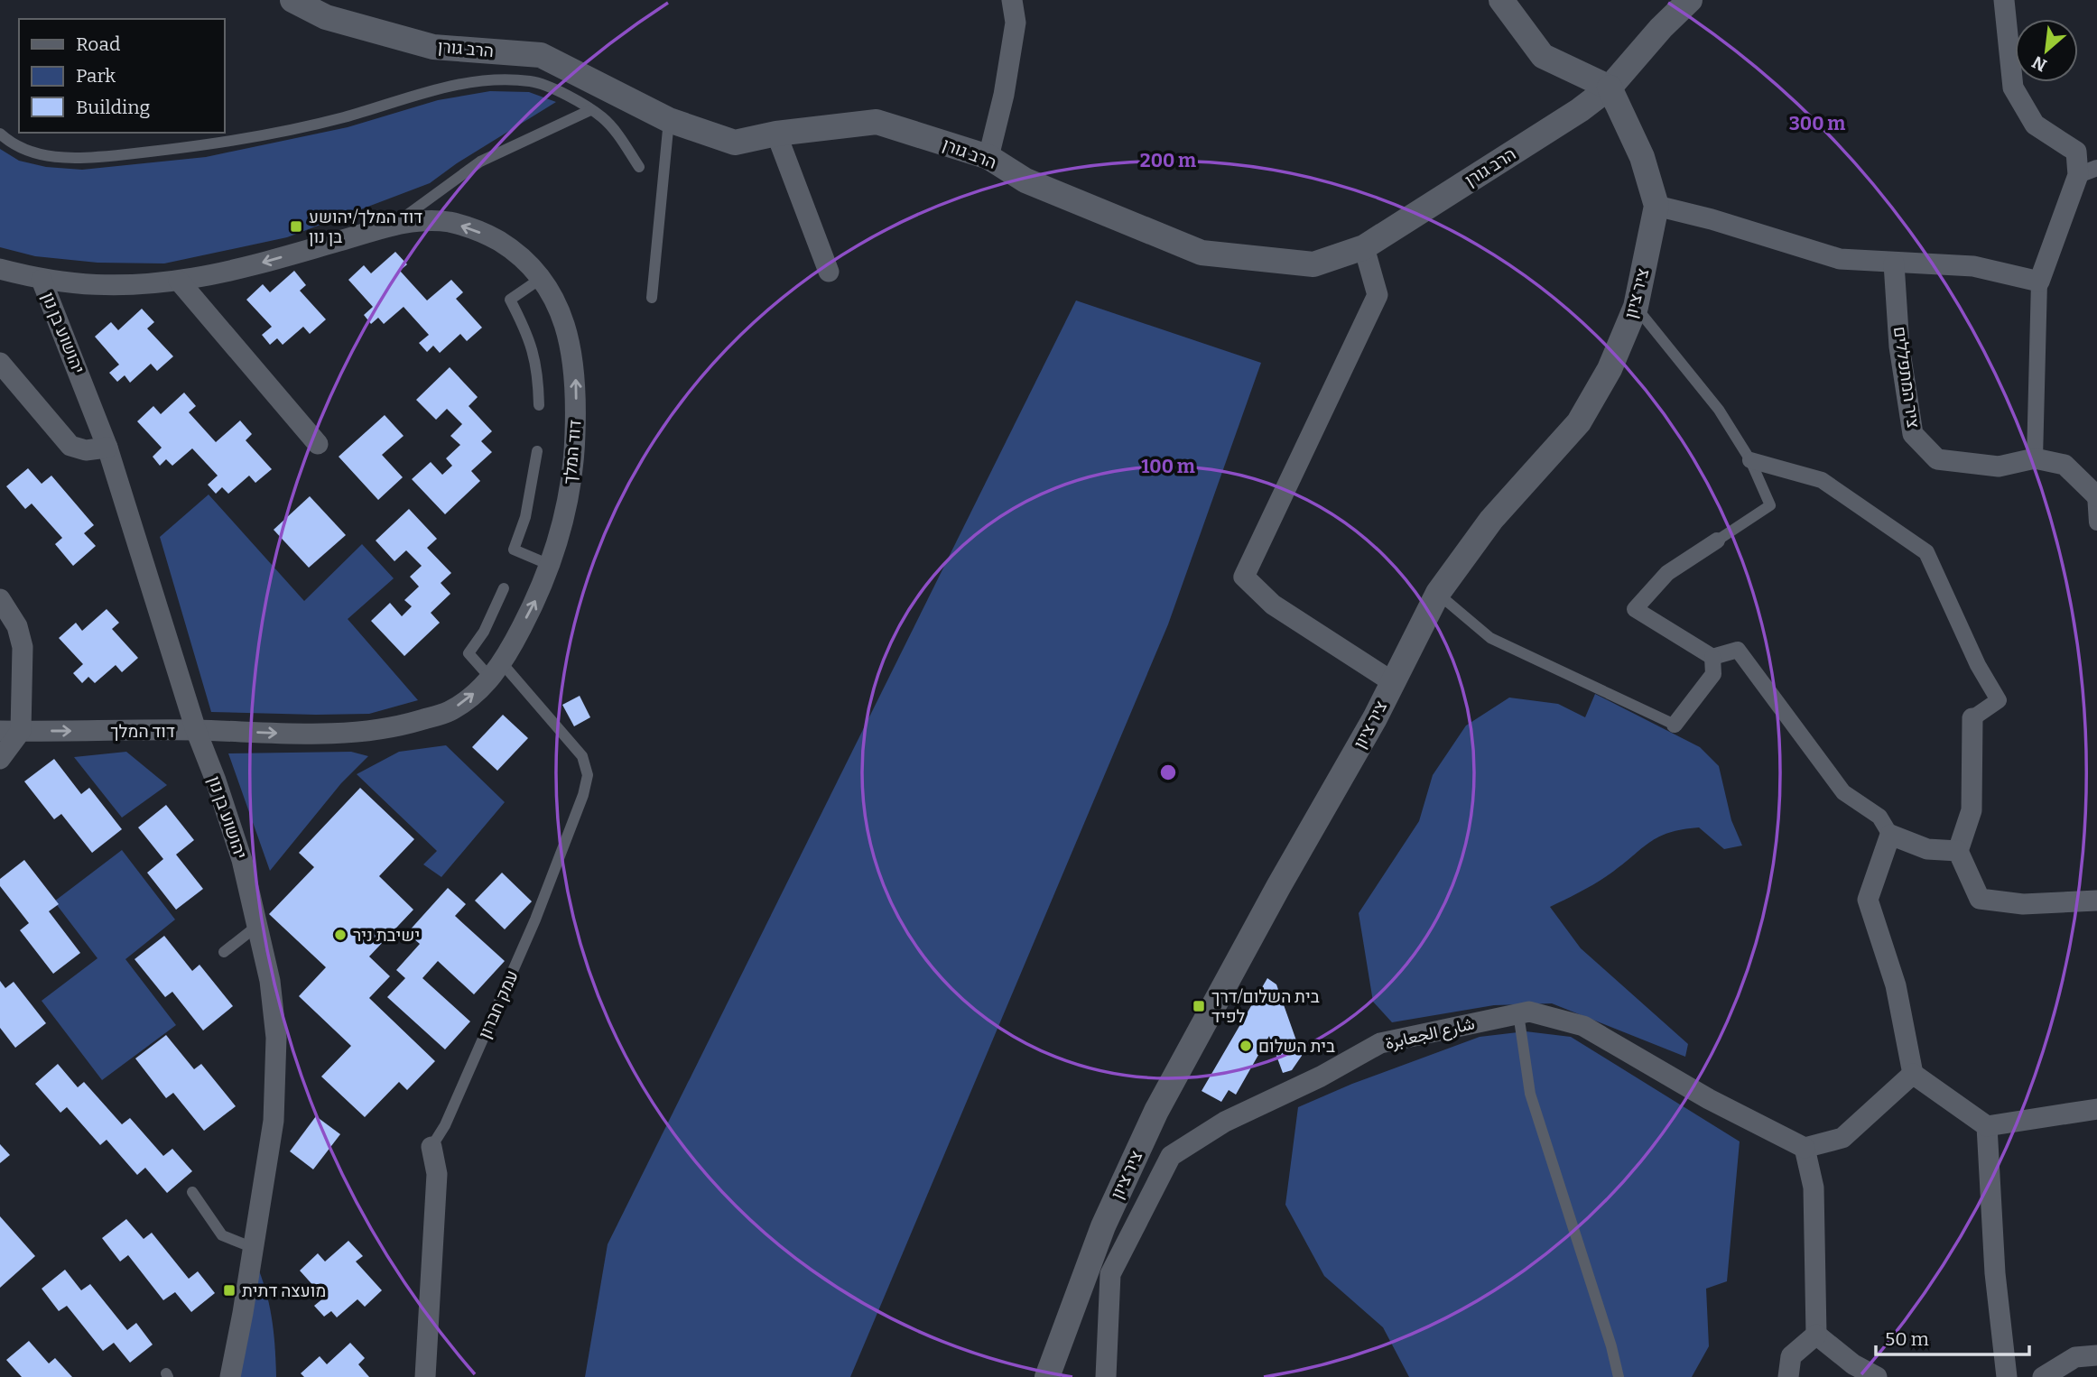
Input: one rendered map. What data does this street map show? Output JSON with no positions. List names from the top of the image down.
{
  "streets": {
    "street": [
      "הרב גורן",
      "ציר ציון",
      "יהושוע בן נון",
      "ציר המתפללים",
      "דוד המלך",
      "עמק חברון",
      "شارع الجعابرة"
    ]
  },
  "crossings": [
    ["הרב גורן", "ציר ציון"],
    ["יהושוע בן נון", "דוד המלך"],
    ["דוד המלך", "עמק חברון"]
  ],
  "places": {
    "transit": ["דוד המלך/יהושע בן נון", "בית השלום/דרך לפיד", "מועצה דתית"],
    "other": ["ישיבת ניר", "בית השלום"]
  },
  "legend": ["Road", "Park", "Building"],
  "scale_bar": "50 m",
  "north": "bottom left",
  "rings": ["300 m", "200 m", "100 m"]
}
